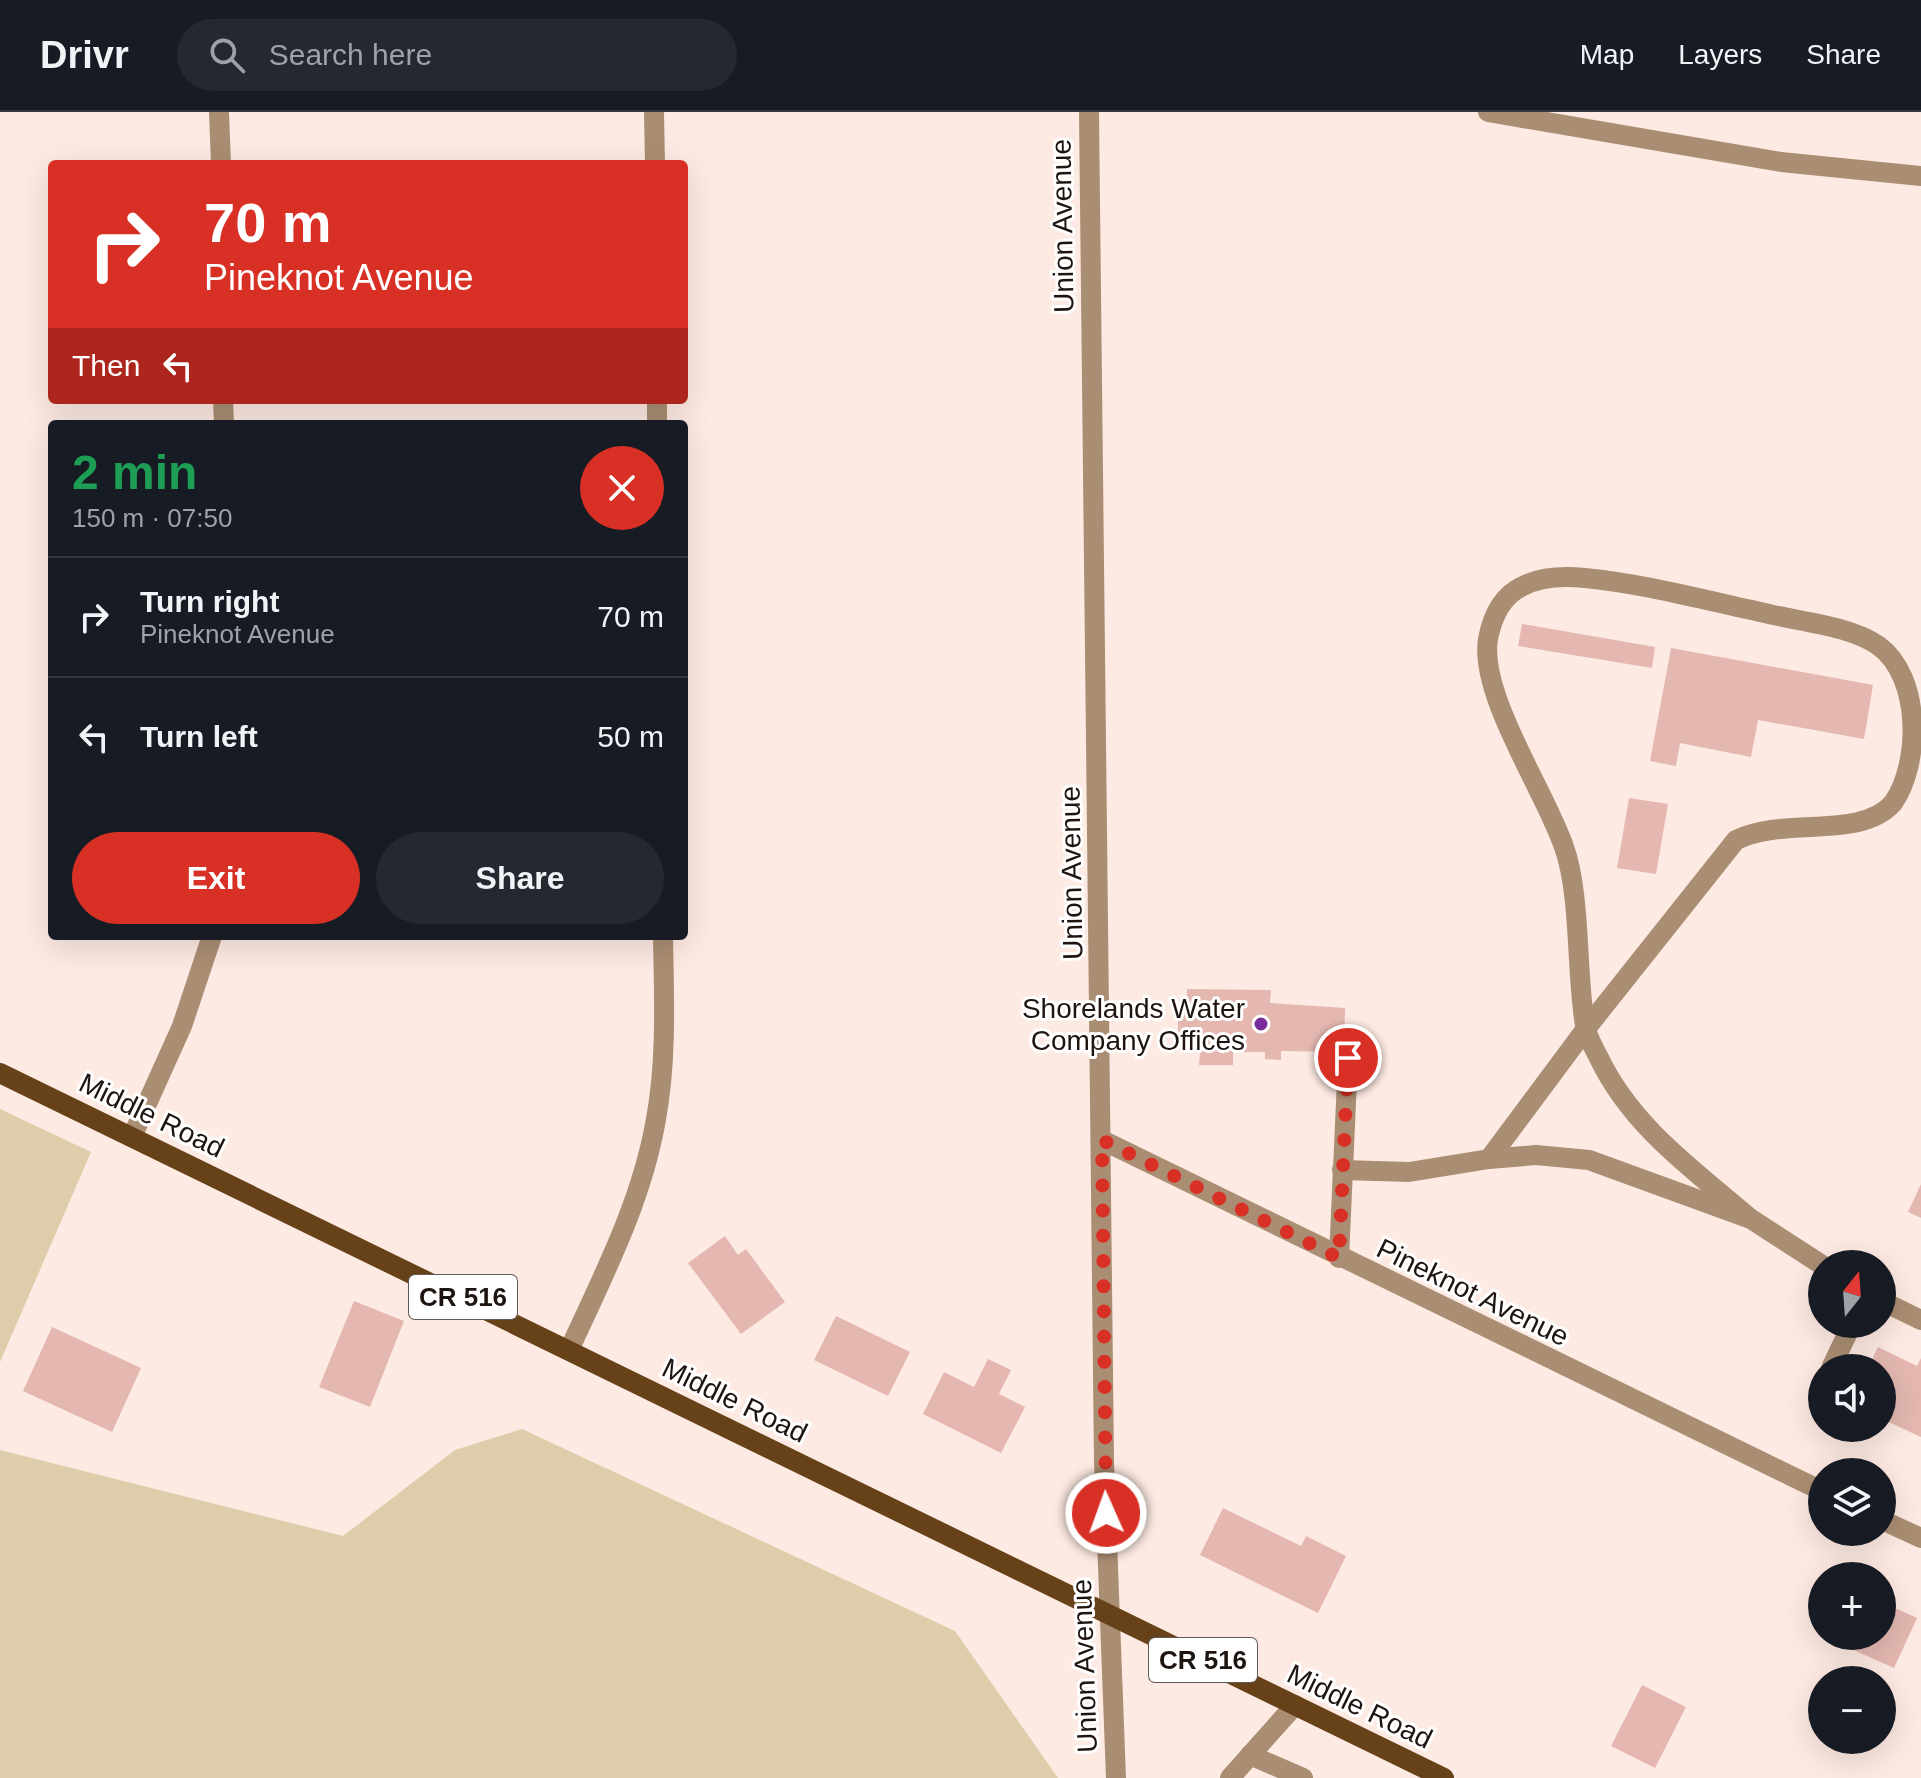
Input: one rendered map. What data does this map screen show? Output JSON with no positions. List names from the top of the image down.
{
  "streets": {
    "main road": ["Middle Road", "CR 516"],
    "street": ["Union Avenue", "Pineknot Avenue"]
  },
  "crossings": [
    ["Union Avenue", "Middle Road"],
    ["Union Avenue", "Pineknot Avenue"]
  ],
  "places": ["Shorelands Water Company Offices"],
  "north": "top",
  "page": {
    "header": "Drivr",
    "search": "Search here",
    "nav": ["Map", "Layers", "Share"],
    "turn": ["70 m", "Pineknot Avenue"],
    "then": "Then",
    "heading": ["2 min", "150 m · 07:50"],
    "list": [
      {
        "name": "Turn right",
        "note": "Pineknot Avenue",
        "value": "70 m"
      },
      {
        "name": "Turn left",
        "value": "50 m"
      }
    ],
    "buttons": ["Exit", "Share"],
    "map_buttons": ["+", "−"]
  }
}
